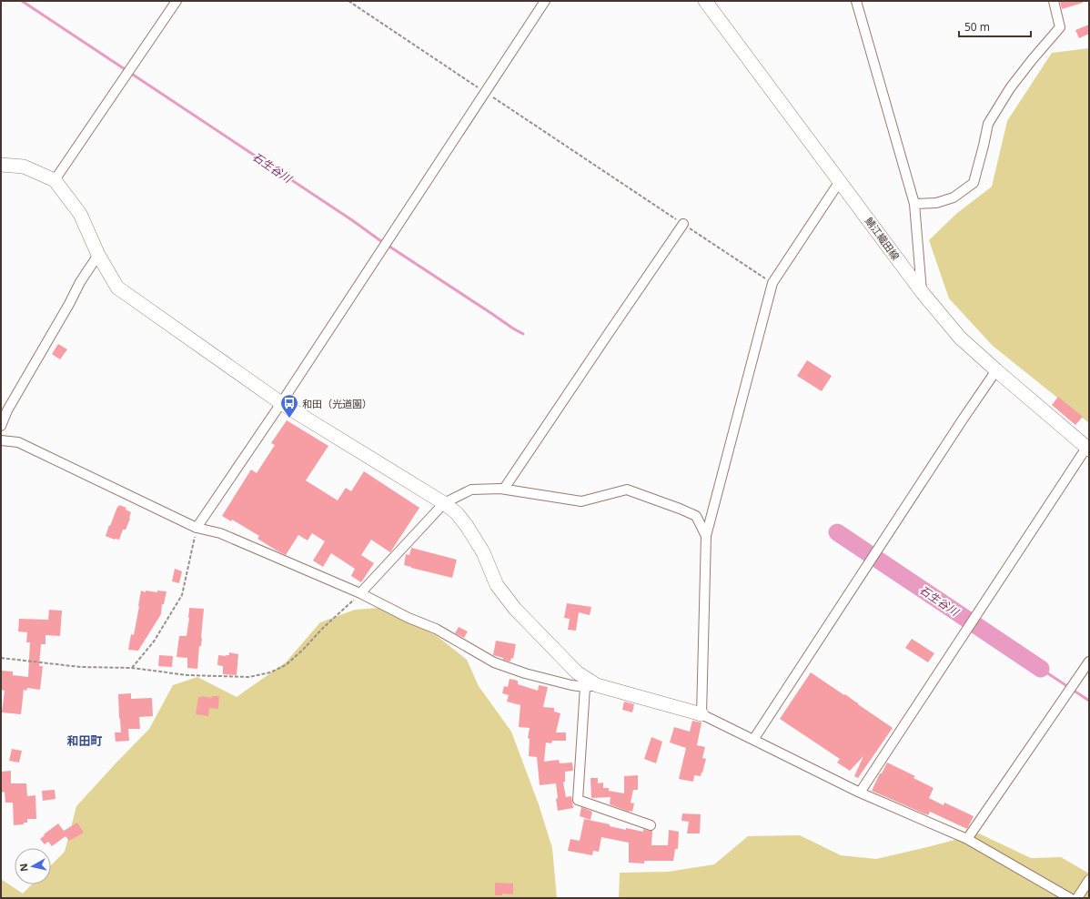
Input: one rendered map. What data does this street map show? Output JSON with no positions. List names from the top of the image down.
{
  "streets": {
    "street": ["鯖江織田線"]
  },
  "districts": ["和田町"],
  "water": ["石生谷川"],
  "places": {
    "bus stop": ["和田（光道園）"]
  },
  "scale_bar": "50 m",
  "north": "left"
}
